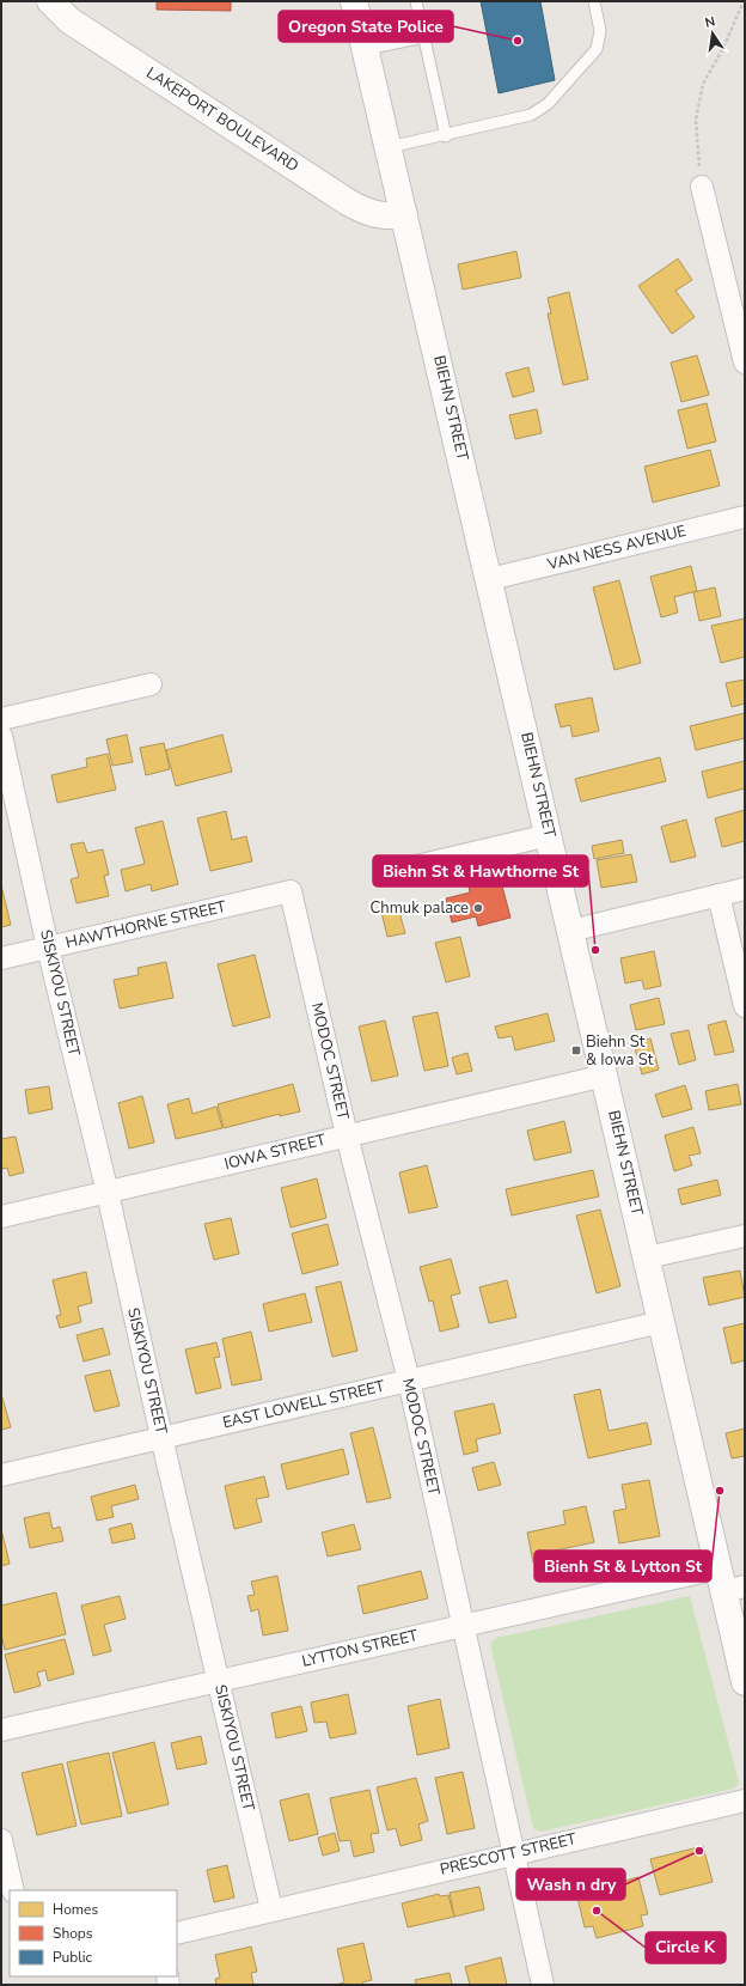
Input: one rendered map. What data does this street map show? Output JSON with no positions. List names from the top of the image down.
{
  "streets": {
    "street": [
      "LAKEPORT BOULEVARD",
      "BIEHN STREET",
      "VAN NESS AVENUE",
      "HAWTHORNE STREET",
      "SISKIYOU STREET",
      "MODOC STREET",
      "IOWA STREET",
      "EAST LOWELL STREET",
      "LYTTON STREET",
      "PRESCOTT STREET"
    ]
  },
  "crossings": [
    ["LAKEPORT BOULEVARD", "BIEHN STREET"],
    ["BIEHN STREET", "VAN NESS AVENUE"],
    ["BIEHN STREET", "IOWA STREET"],
    ["BIEHN STREET", "EAST LOWELL STREET"],
    ["BIEHN STREET", "LYTTON STREET"],
    ["HAWTHORNE STREET", "SISKIYOU STREET"],
    ["HAWTHORNE STREET", "MODOC STREET"],
    ["SISKIYOU STREET", "IOWA STREET"],
    ["SISKIYOU STREET", "EAST LOWELL STREET"],
    ["SISKIYOU STREET", "LYTTON STREET"],
    ["SISKIYOU STREET", "PRESCOTT STREET"],
    ["MODOC STREET", "IOWA STREET"],
    ["MODOC STREET", "EAST LOWELL STREET"],
    ["MODOC STREET", "LYTTON STREET"],
    ["MODOC STREET", "PRESCOTT STREET"]
  ],
  "places": {
    "other": [
      "Oregon State Police",
      "Chmuk palace",
      "Biehn St & Hawthorne St",
      "Bienh St & Lytton St",
      "Wash n dry",
      "Circle K"
    ],
    "transit": ["Biehn St & Iowa St"]
  },
  "legend": ["Homes", "Shops", "Public"],
  "north": "top"
}
